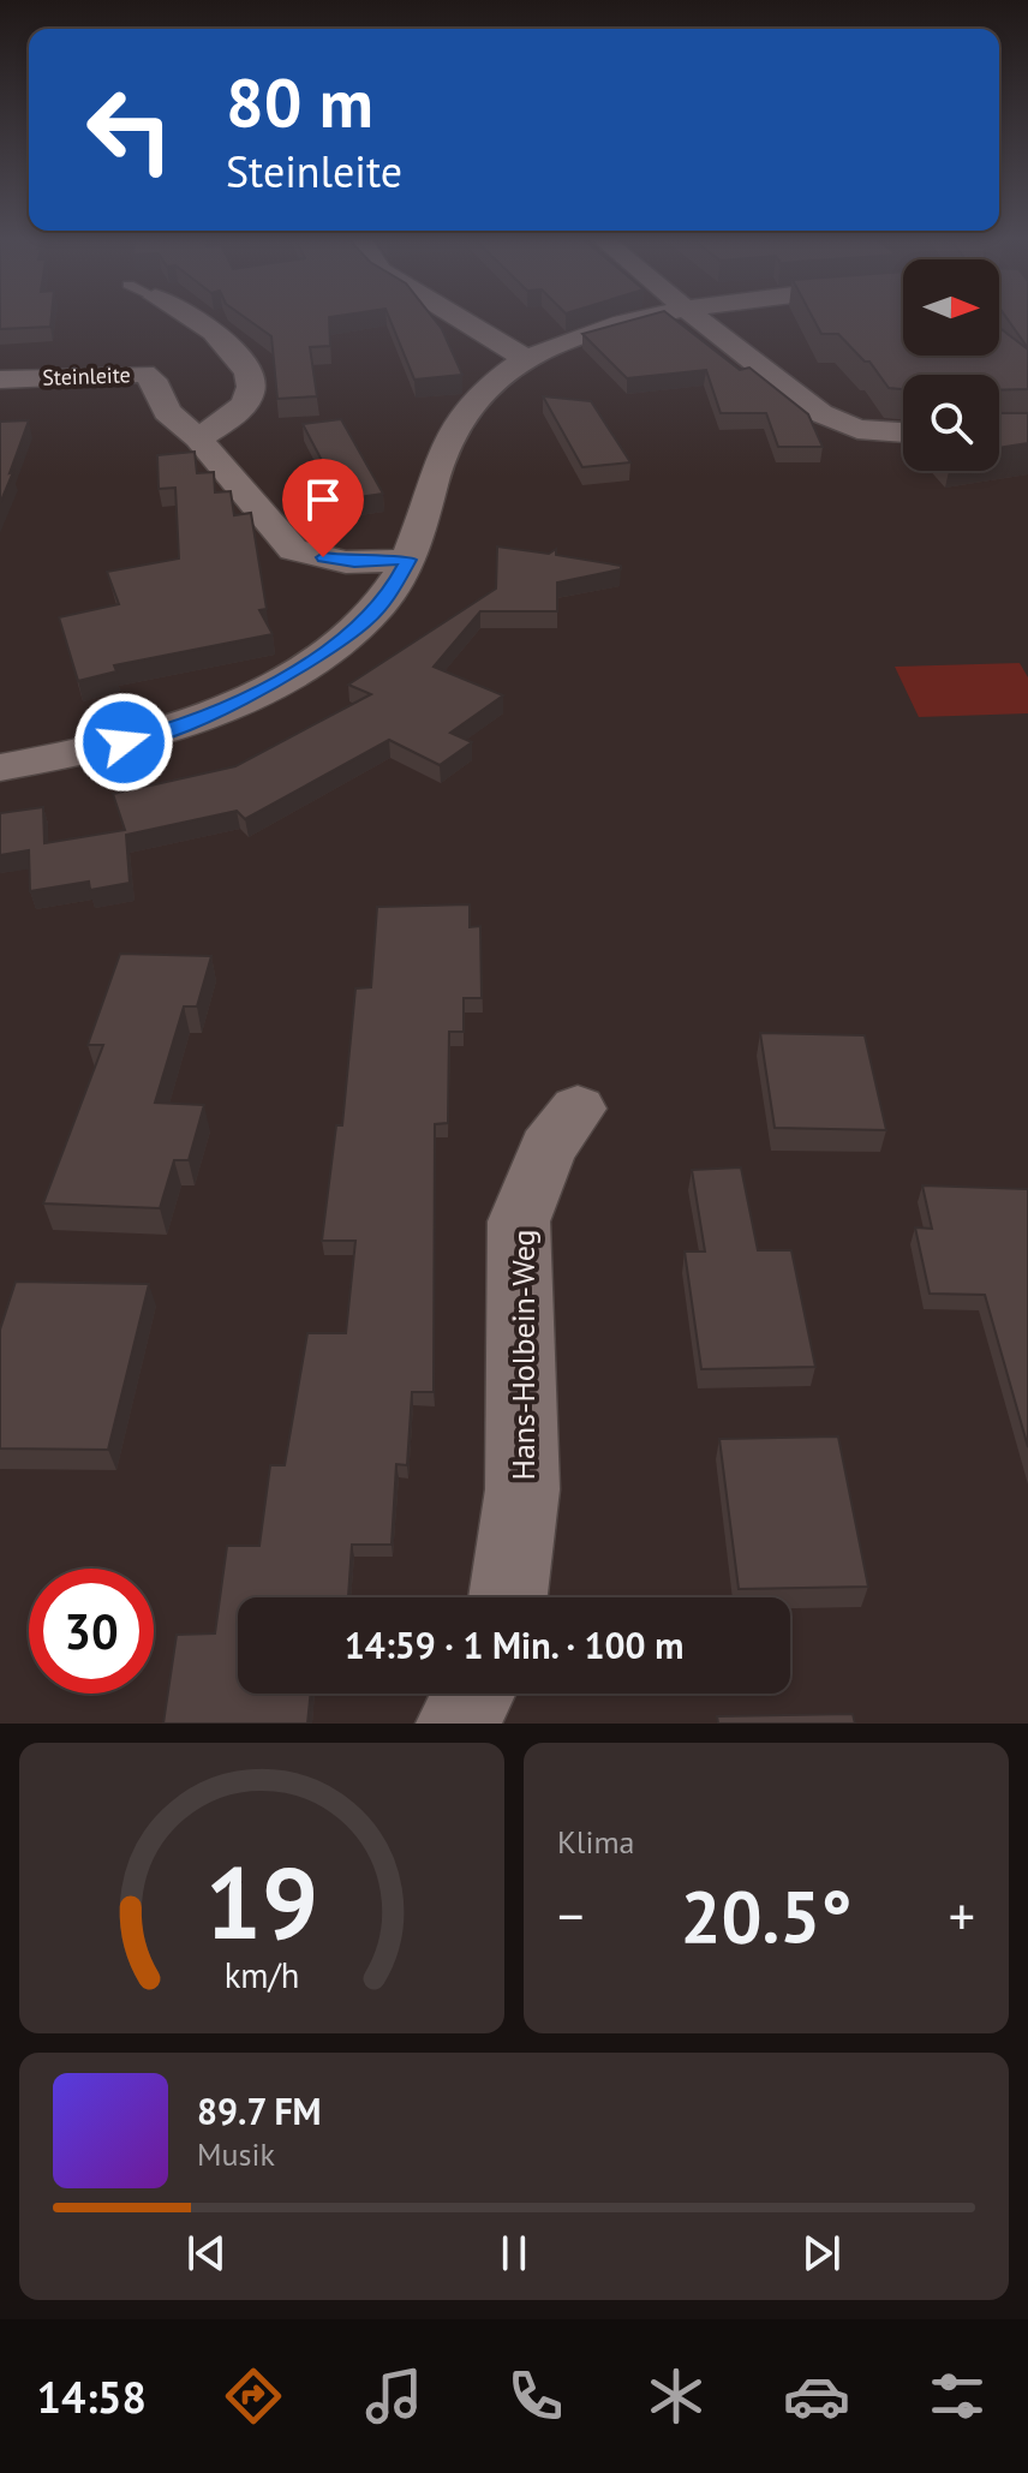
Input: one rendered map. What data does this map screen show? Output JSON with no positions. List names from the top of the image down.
{
  "streets": {
    "street": ["Steinleite", "Hans-Holbein-Weg"]
  },
  "north": "right",
  "page": {
    "turn": ["80 m", "Steinleite"],
    "limit": "30",
    "trip": "14:59 · 1 Min. · 100 m",
    "tile": "Klima",
    "heat": ["−", "20.5°", "+"],
    "song": ["89.7 FM", "Musik"],
    "tabs": "14:58",
    "gauge": ["19", "km/h"]
  }
}
